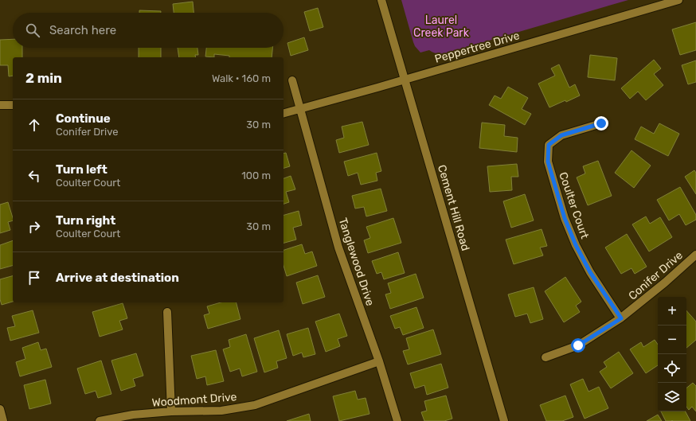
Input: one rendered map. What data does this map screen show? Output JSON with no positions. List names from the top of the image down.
{
  "streets": {
    "street": [
      "Peppertree Drive",
      "Coulter Court",
      "Cement Hill Road",
      "Tanglewood Drive",
      "Conifer Drive",
      "Woodmont Drive"
    ]
  },
  "crossings": [
    ["Peppertree Drive", "Cement Hill Road"],
    ["Peppertree Drive", "Tanglewood Drive"],
    ["Coulter Court", "Conifer Drive"],
    ["Tanglewood Drive", "Woodmont Drive"]
  ],
  "parks": ["Laurel Creek Park"],
  "page": {
    "search": "Search here",
    "heading": ["2 min", "Walk · 160 m"],
    "list": [
      ["Continue", "Conifer Drive", "30 m"],
      ["Turn left", "Coulter Court", "100 m"],
      ["Turn right", "Coulter Court", "30 m"],
      "Arrive at destination"
    ],
    "map_buttons": ["+", "−"]
  }
}
